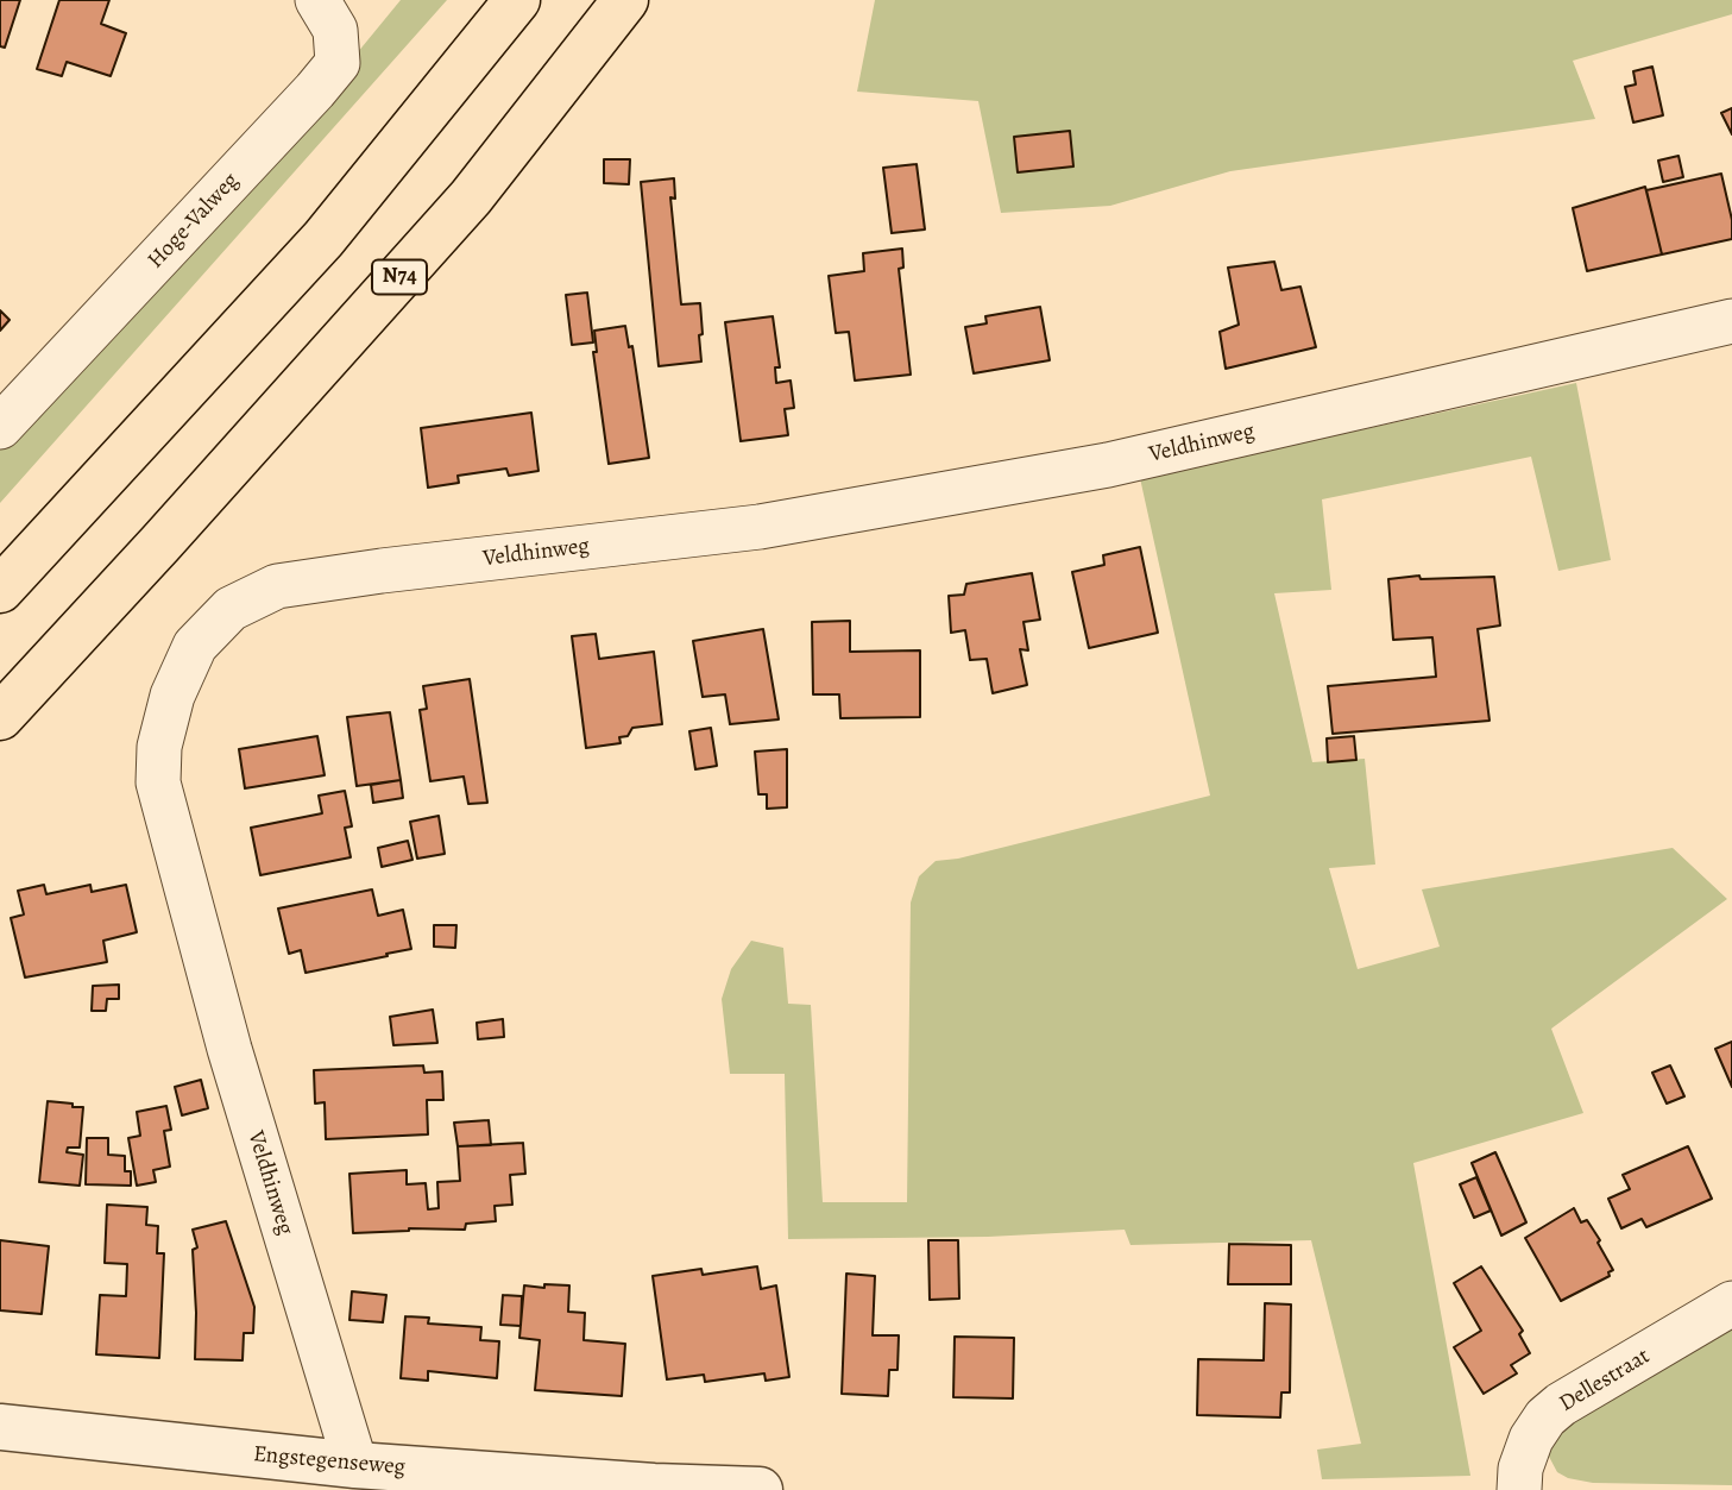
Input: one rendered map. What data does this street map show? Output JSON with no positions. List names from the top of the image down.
{
  "streets": {
    "highway": ["N74"],
    "street": [
      "Hoge-Valweg",
      "Veldhinweg",
      "Dellestraat",
      "Engstegenseweg"
    ]
  },
  "crossings": [
    ["Veldhinweg", "Engstegenseweg"]
  ]
}
